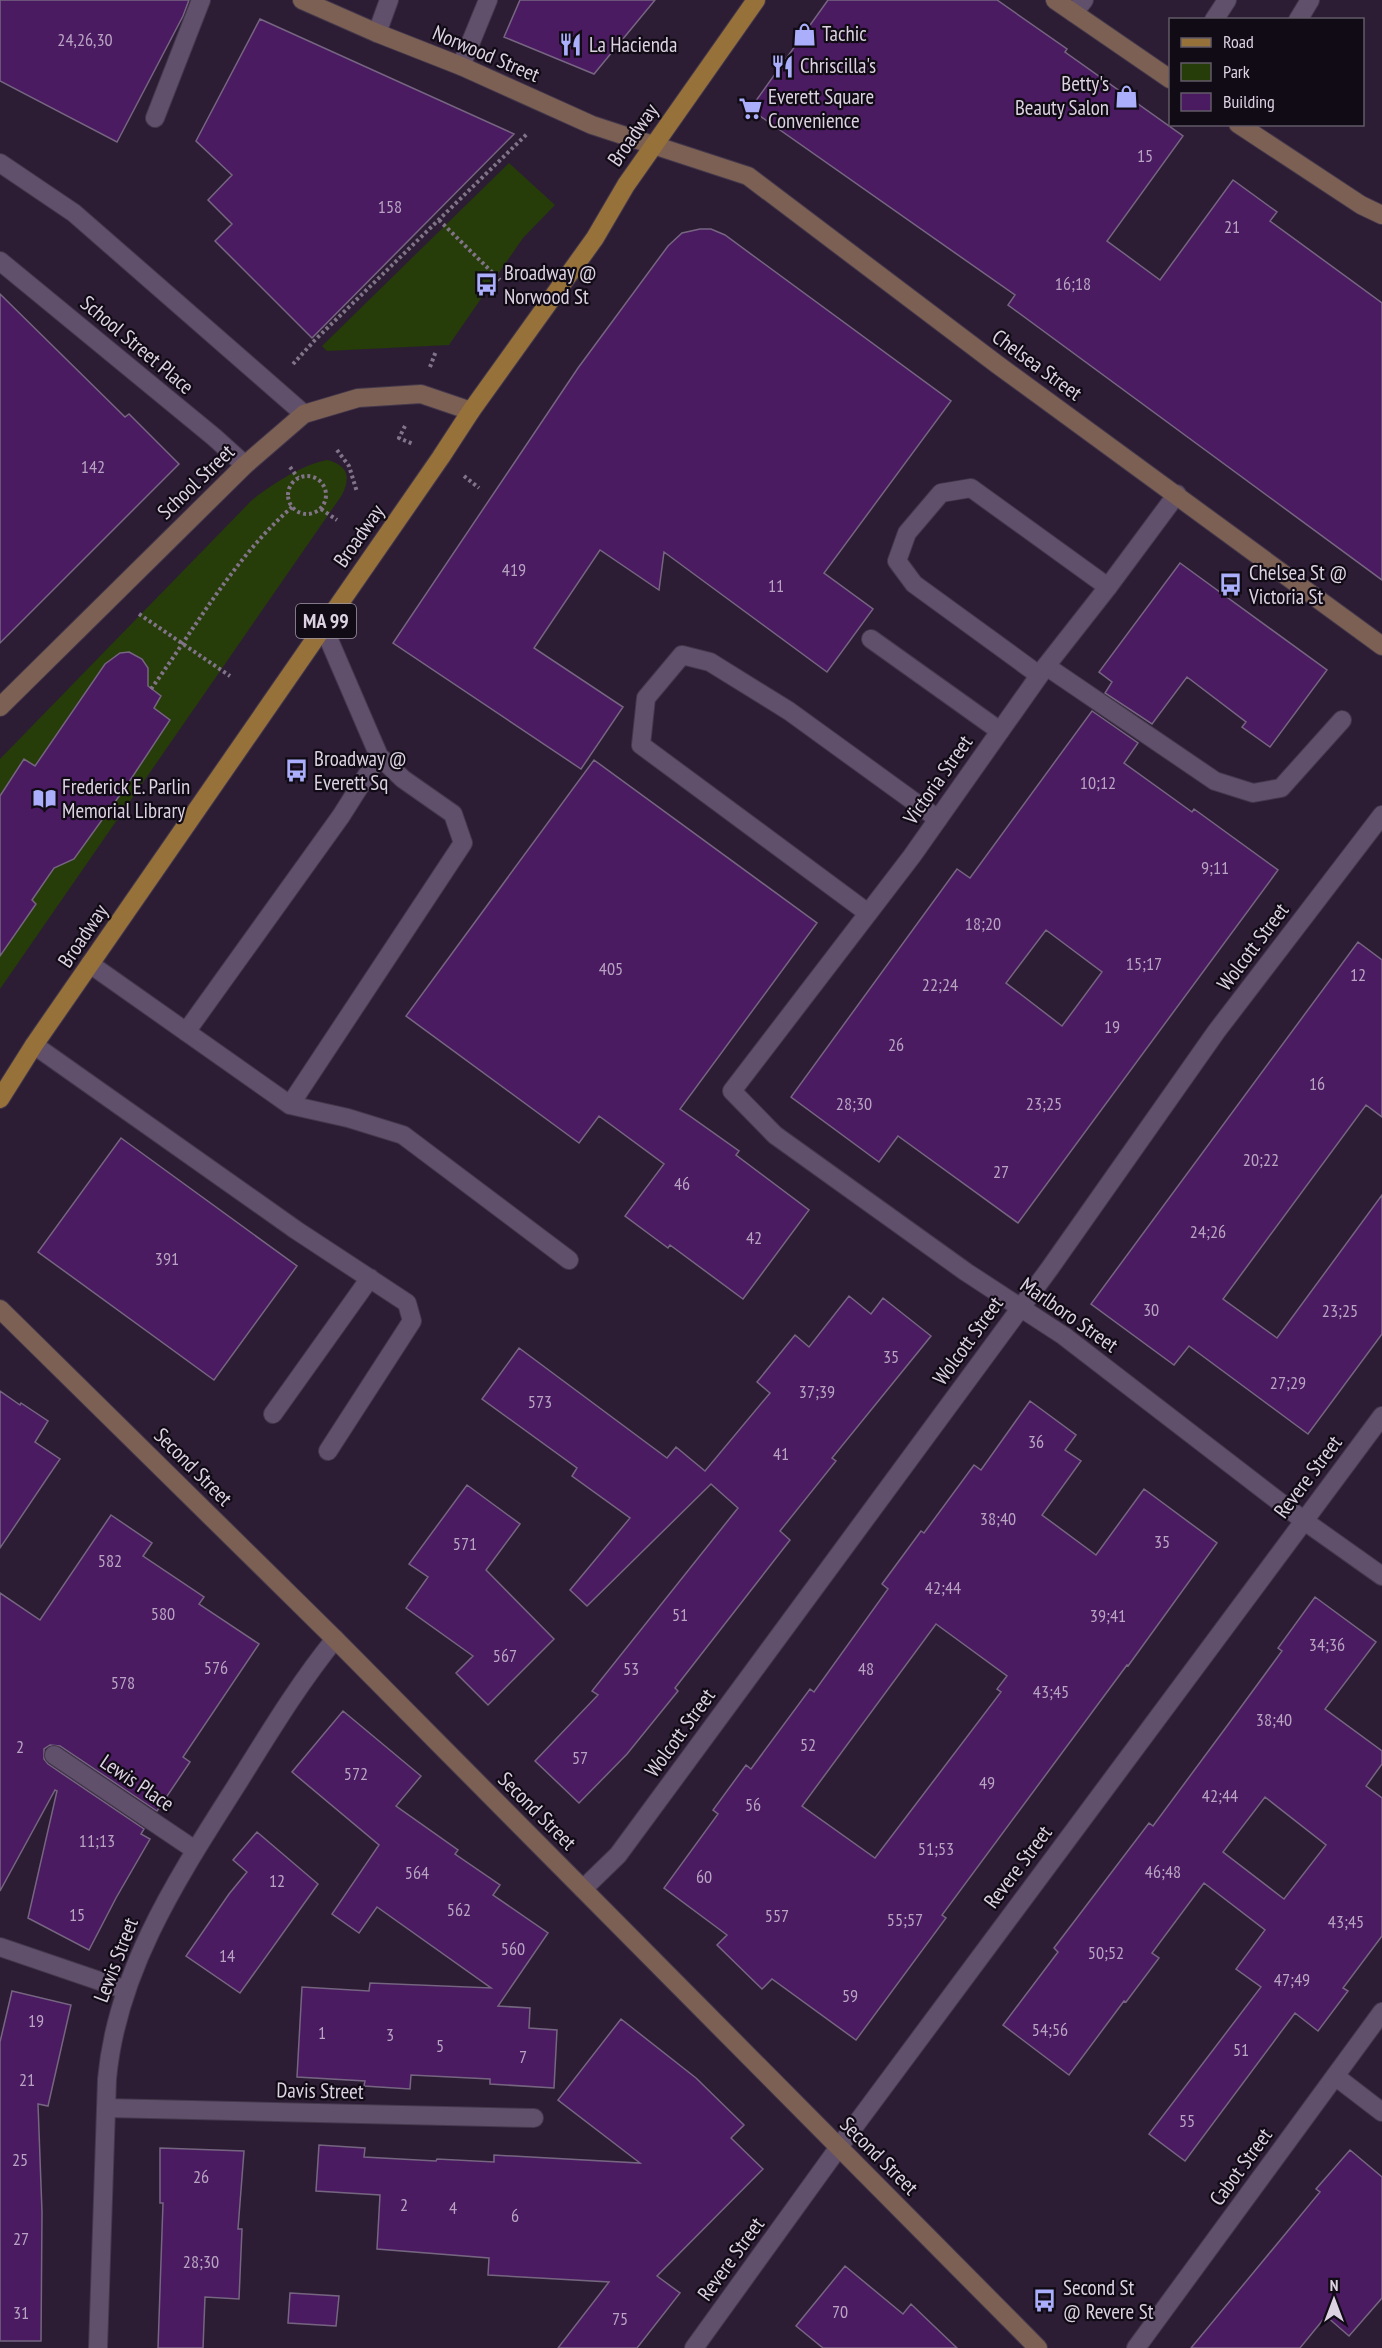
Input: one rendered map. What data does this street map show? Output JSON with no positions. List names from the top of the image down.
{
  "streets": {
    "main road": [
      "Norwood Street",
      "Broadway",
      "Chelsea Street",
      "School Street",
      "MA 99",
      "Second Street"
    ],
    "street": [
      "School Street Place",
      "Victoria Street",
      "Wolcott Street",
      "Marlboro Street",
      "Revere Street",
      "Lewis Place",
      "Lewis Street",
      "Davis Street",
      "Cabot Street"
    ]
  },
  "crossings": [
    ["Norwood Street", "Broadway"],
    ["Norwood Street", "Chelsea Street"],
    ["Broadway", "Chelsea Street"],
    ["Broadway", "School Street"],
    ["School Street Place", "School Street"],
    ["Chelsea Street", "Victoria Street"],
    ["Victoria Street", "Marlboro Street"],
    ["Wolcott Street", "Marlboro Street"],
    ["Wolcott Street", "Second Street"],
    ["Marlboro Street", "Revere Street"],
    ["Second Street", "Revere Street"],
    ["Second Street", "Lewis Street"],
    ["Lewis Place", "Lewis Street"],
    ["Lewis Street", "Davis Street"]
  ],
  "places": {
    "shop": ["Tachic", "Betty's Beauty Salon"],
    "restaurant": ["La Hacienda", "Chriscilla's"],
    "supermarket": ["Everett Square Convenience"],
    "bus stop": [
      "Broadway @ Norwood St",
      "Chelsea St @ Victoria St",
      "Broadway @ Everett Sq",
      "Second St @ Revere St"
    ],
    "library": ["Frederick E. Parlin Memorial Library"]
  },
  "house_numbers": [
    "24,26,30",
    "15",
    "158",
    "21",
    "16;18",
    "142",
    "419",
    "11",
    "10;12",
    "9;11",
    "18;20",
    "15;17",
    "405",
    "12",
    "22;24",
    "19",
    "26",
    "16",
    "28;30",
    "23;25",
    "20;22",
    "27",
    "46",
    "24;26",
    "42",
    "391",
    "30",
    "23;25",
    "35",
    "27;29",
    "37;39",
    "573",
    "36",
    "41",
    "38;40",
    "35",
    "571",
    "582",
    "42;44",
    "580",
    "51",
    "39;41",
    "34;36",
    "567",
    "576",
    "53",
    "48",
    "578",
    "43;45",
    "38;40",
    "52",
    "2",
    "57",
    "572",
    "49",
    "42;44",
    "56",
    "11;13",
    "51;53",
    "46;48",
    "564",
    "60",
    "12",
    "562",
    "15",
    "557",
    "55;57",
    "43;45",
    "560",
    "50;52",
    "14",
    "47;49",
    "59",
    "19",
    "54;56",
    "1",
    "3",
    "5",
    "51",
    "7",
    "21",
    "55",
    "25",
    "26",
    "2",
    "4",
    "6",
    "27",
    "28;30",
    "70",
    "31",
    "75"
  ],
  "legend": ["Road", "Park", "Building"],
  "north": "top"
}
